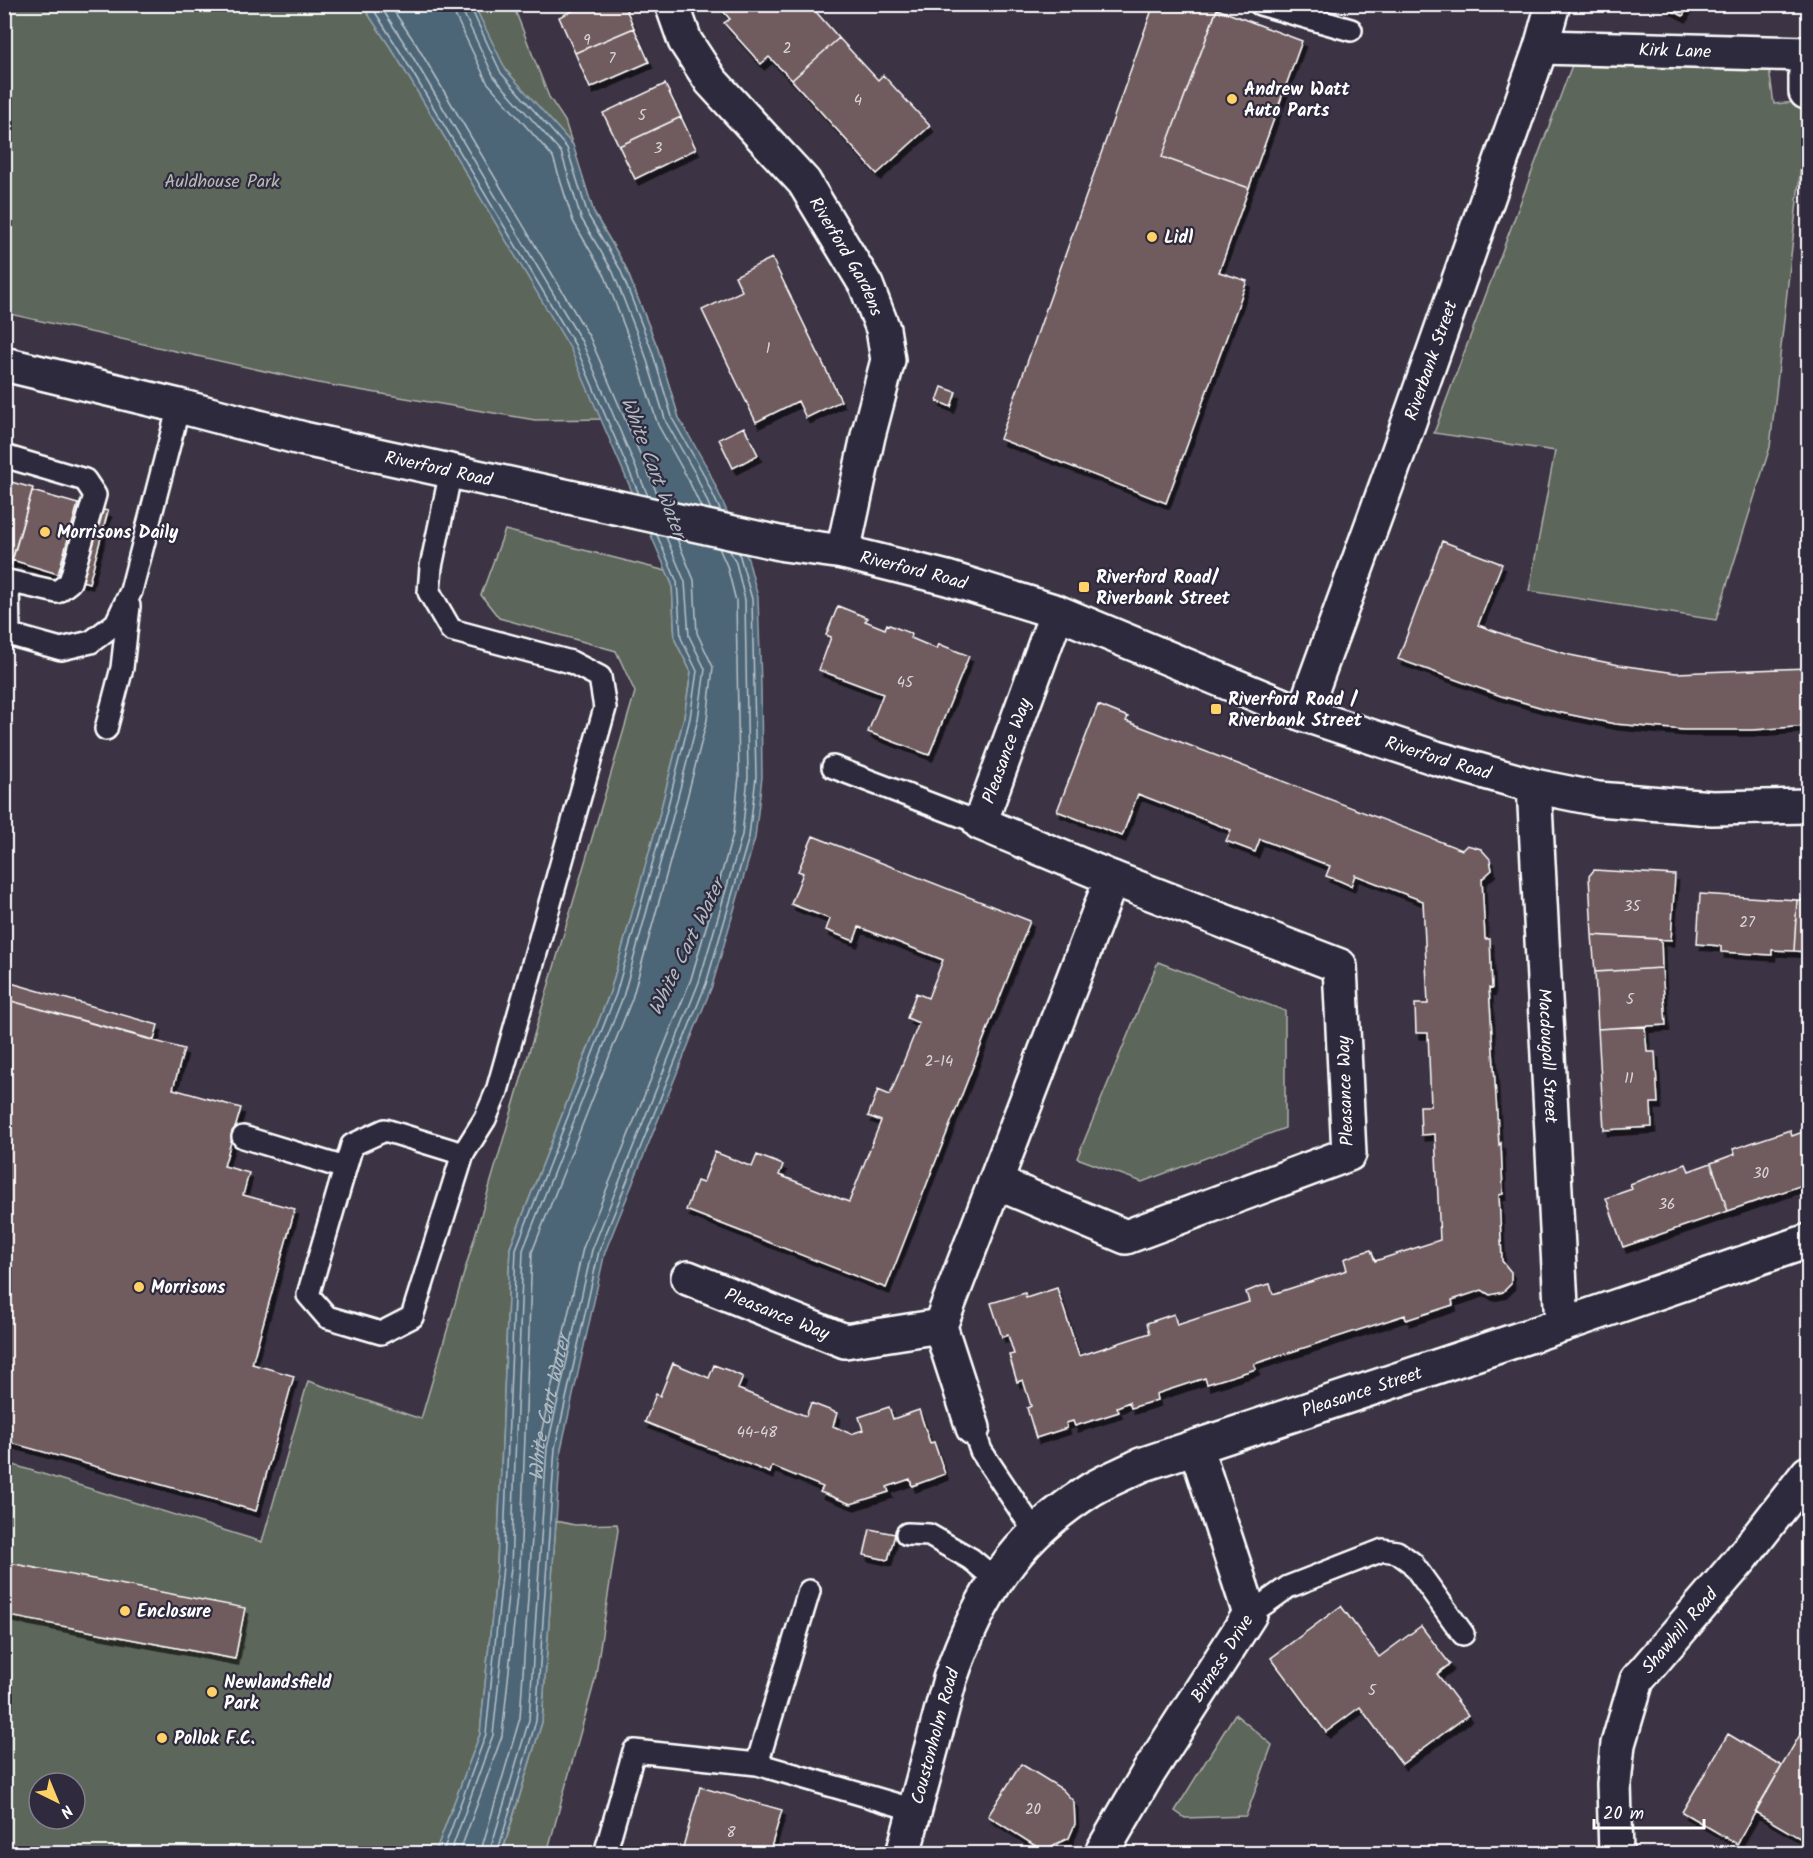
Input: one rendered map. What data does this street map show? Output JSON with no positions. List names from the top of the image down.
{
  "streets": {
    "street": [
      "Kirk Lane",
      "Riverford Gardens",
      "Riverbank Street",
      "Riverford Road",
      "Pleasance Way",
      "Macdougall Street",
      "Pleasance Street",
      "Shawhill Road",
      "Birness Drive",
      "Coustonholm Road"
    ]
  },
  "crossings": [
    ["Kirk Lane", "Riverbank Street"],
    ["Riverford Gardens", "Riverford Road"],
    ["Riverbank Street", "Riverford Road"],
    ["Riverford Road", "Pleasance Way"],
    ["Riverford Road", "Macdougall Street"],
    ["Macdougall Street", "Pleasance Street"],
    ["Pleasance Street", "Birness Drive"],
    ["Pleasance Street", "Coustonholm Road"]
  ],
  "water": ["White Cart Water"],
  "parks": ["Auldhouse Park"],
  "places": {
    "other": [
      "Andrew Watt Auto Parts",
      "Lidl",
      "Morrisons Daily",
      "Morrisons",
      "Enclosure",
      "Newlandsfield Park",
      "Pollok F.C."
    ],
    "transit": ["Riverford Road/ Riverbank Street", "Riverford Road / Riverbank Street"]
  },
  "house_numbers": [
    "9",
    "2",
    "7",
    "4",
    "5",
    "3",
    "1",
    "45",
    "35",
    "27",
    "5",
    "2-14",
    "11",
    "30",
    "36",
    "44-48",
    "5",
    "20",
    "8"
  ],
  "scale_bar": "20 m",
  "north": "bottom right"
}
